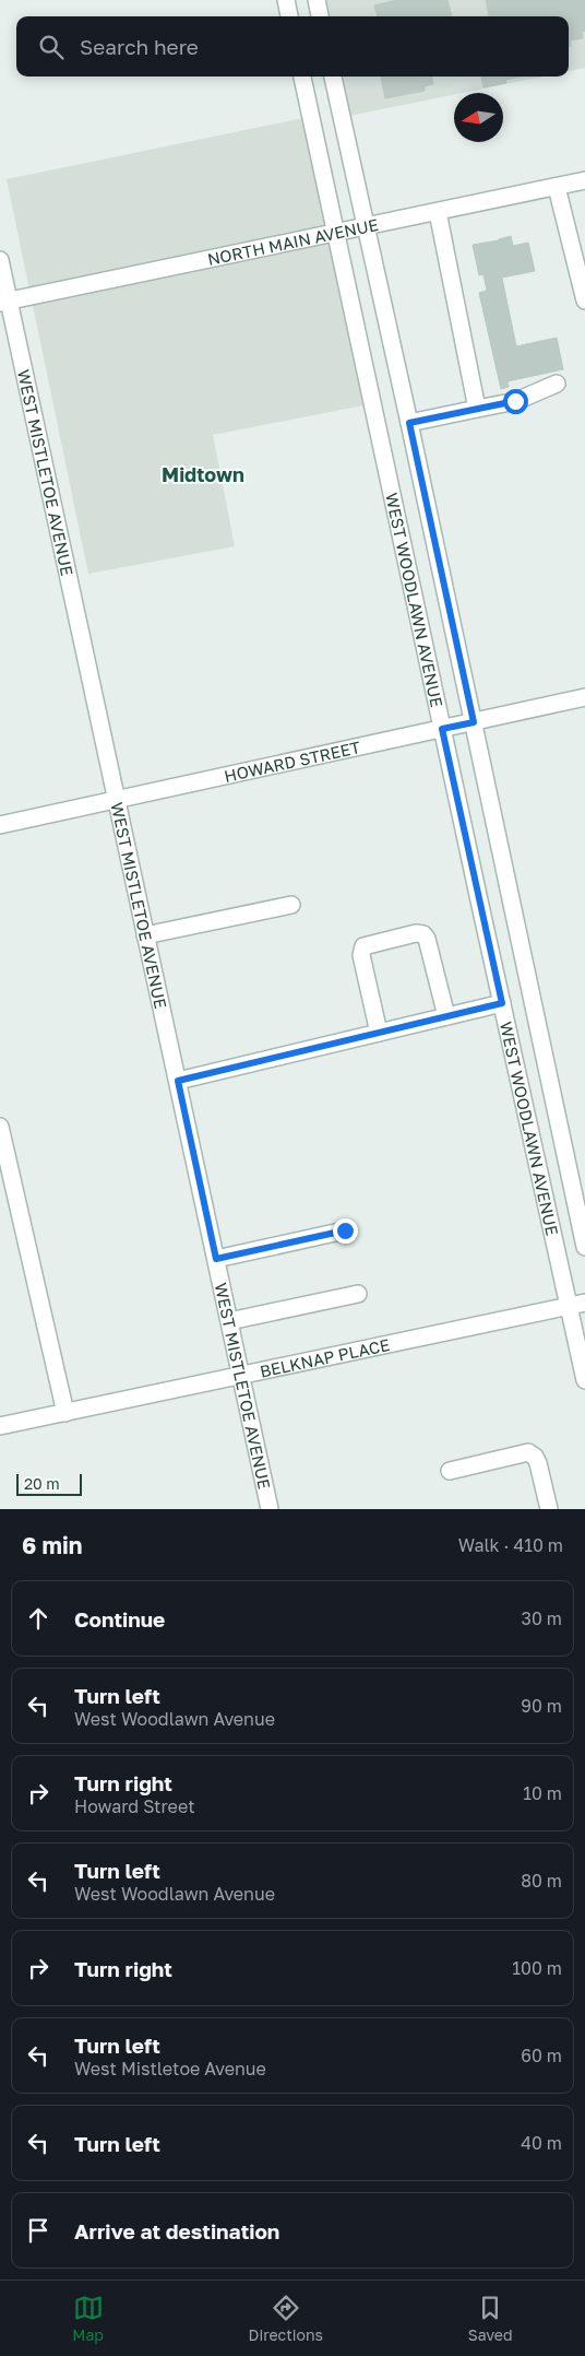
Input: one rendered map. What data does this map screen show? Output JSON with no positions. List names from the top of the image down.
{
  "streets": {
    "street": [
      "NORTH MAIN AVENUE",
      "WEST MISTLETOE AVENUE",
      "WEST WOODLAWN AVENUE",
      "HOWARD STREET",
      "BELKNAP PLACE"
    ]
  },
  "crossings": [
    ["NORTH MAIN AVENUE", "WEST MISTLETOE AVENUE"],
    ["NORTH MAIN AVENUE", "WEST WOODLAWN AVENUE"],
    ["WEST MISTLETOE AVENUE", "HOWARD STREET"],
    ["WEST MISTLETOE AVENUE", "BELKNAP PLACE"],
    ["WEST WOODLAWN AVENUE", "HOWARD STREET"],
    ["WEST WOODLAWN AVENUE", "BELKNAP PLACE"]
  ],
  "districts": ["Midtown"],
  "scale_bar": "20 m",
  "north": "left",
  "page": {
    "search": "Search here",
    "scale": "20 m",
    "heading": ["6 min", "Walk · 410 m"],
    "list": [
      ["Continue", "30 m"],
      ["Turn left", "West Woodlawn Avenue", "90 m"],
      ["Turn right", "Howard Street", "10 m"],
      ["Turn left", "West Woodlawn Avenue", "80 m"],
      ["Turn right", "100 m"],
      ["Turn left", "West Mistletoe Avenue", "60 m"],
      ["Turn left", "40 m"],
      "Arrive at destination"
    ],
    "nav": ["Map", "Directions", "Saved"]
  }
}
